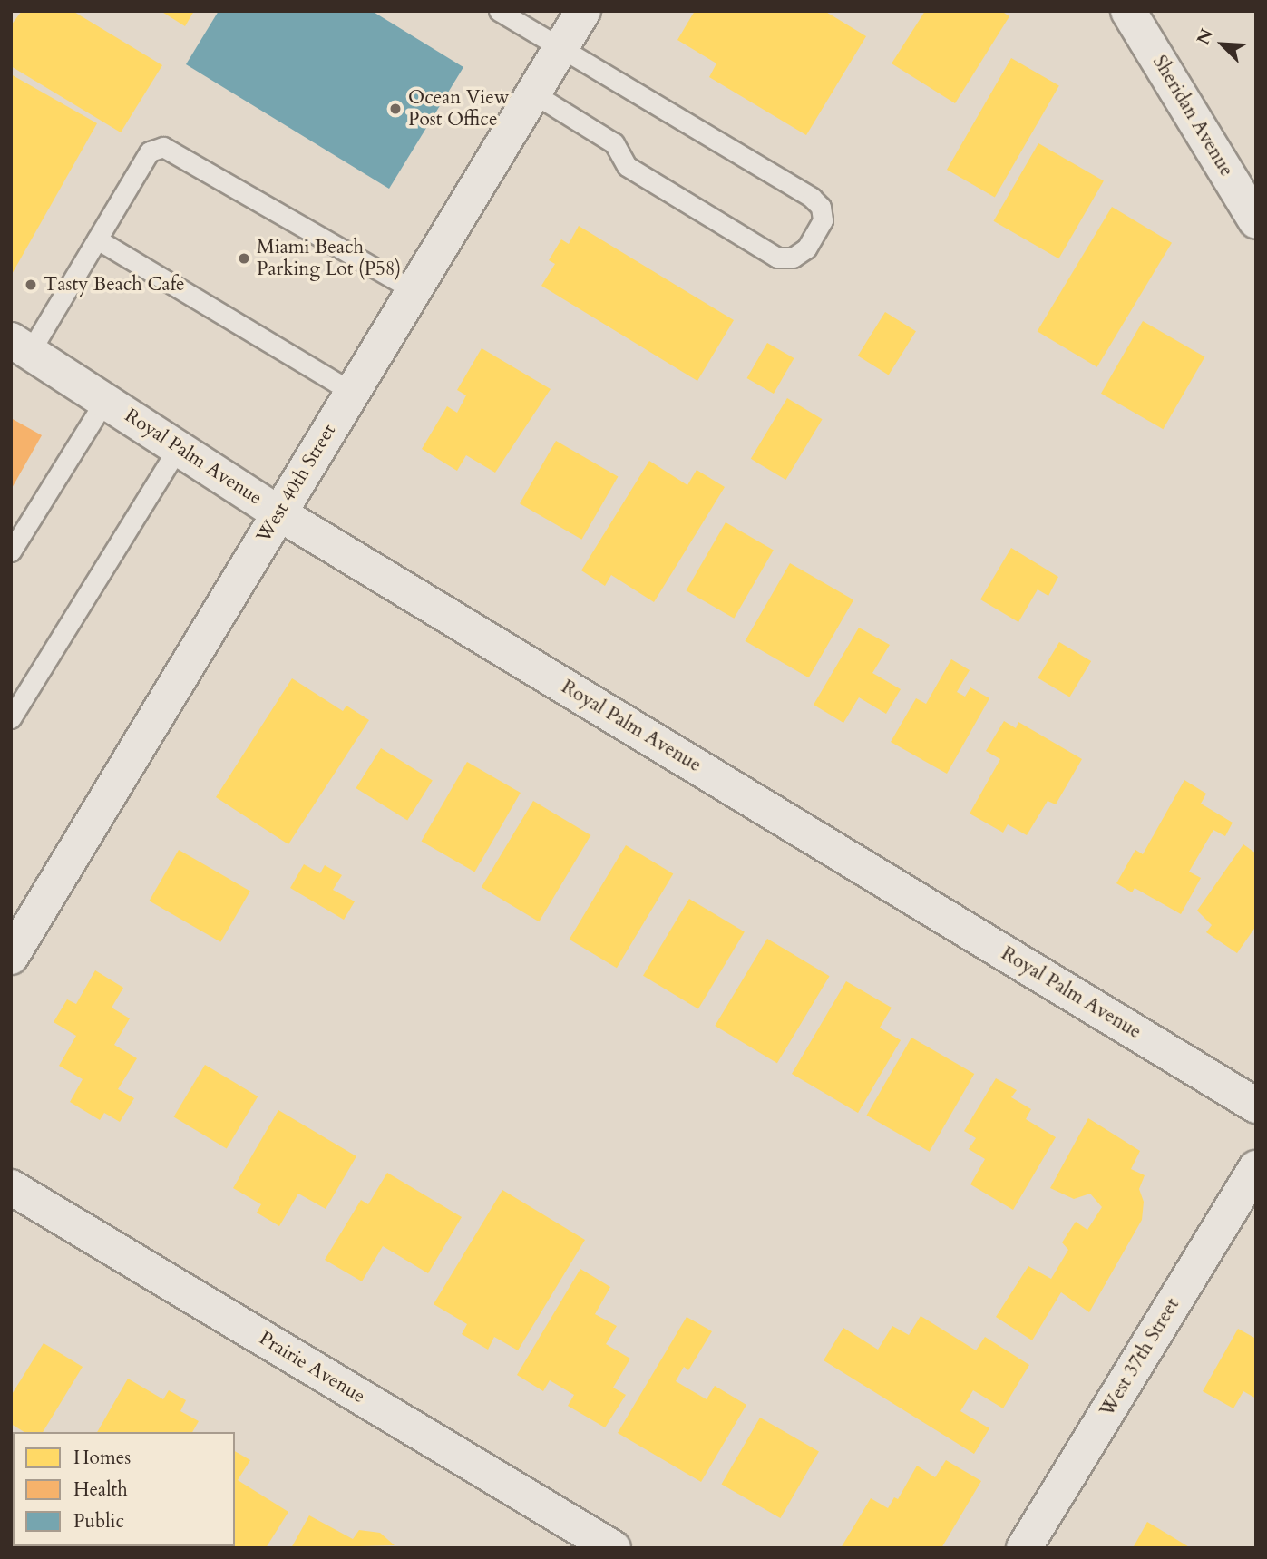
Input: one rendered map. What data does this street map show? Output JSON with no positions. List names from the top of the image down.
{
  "streets": {
    "street": [
      "Sheridan Avenue",
      "Royal Palm Avenue",
      "West 40th Street",
      "West 37th Street",
      "Prairie Avenue"
    ]
  },
  "crossings": [
    ["Royal Palm Avenue", "West 40th Street"]
  ],
  "places": ["Ocean View Post Office", "Miami Beach Parking Lot (P58)", "Tasty Beach Cafe"],
  "legend": ["Homes", "Health", "Public"],
  "north": "top left"
}
